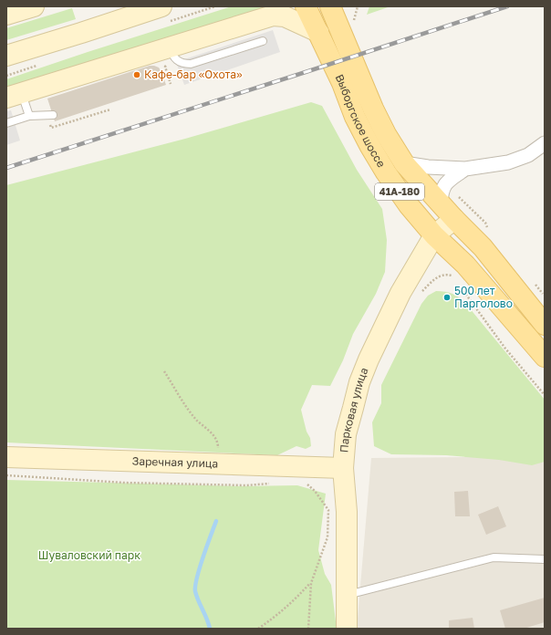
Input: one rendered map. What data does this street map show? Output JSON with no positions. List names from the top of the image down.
{
  "streets": {
    "main road": ["Выборгское шоссе", "41А-180"],
    "street": ["Парковая улица", "Заречная улица"]
  },
  "crossings": [
    ["Выборгское шоссе", "Парковая улица"],
    ["Парковая улица", "Заречная улица"]
  ],
  "parks": ["Шуваловский парк"],
  "places": ["Кафе-бар «Охота»", "500 лет Парголово"]
}
